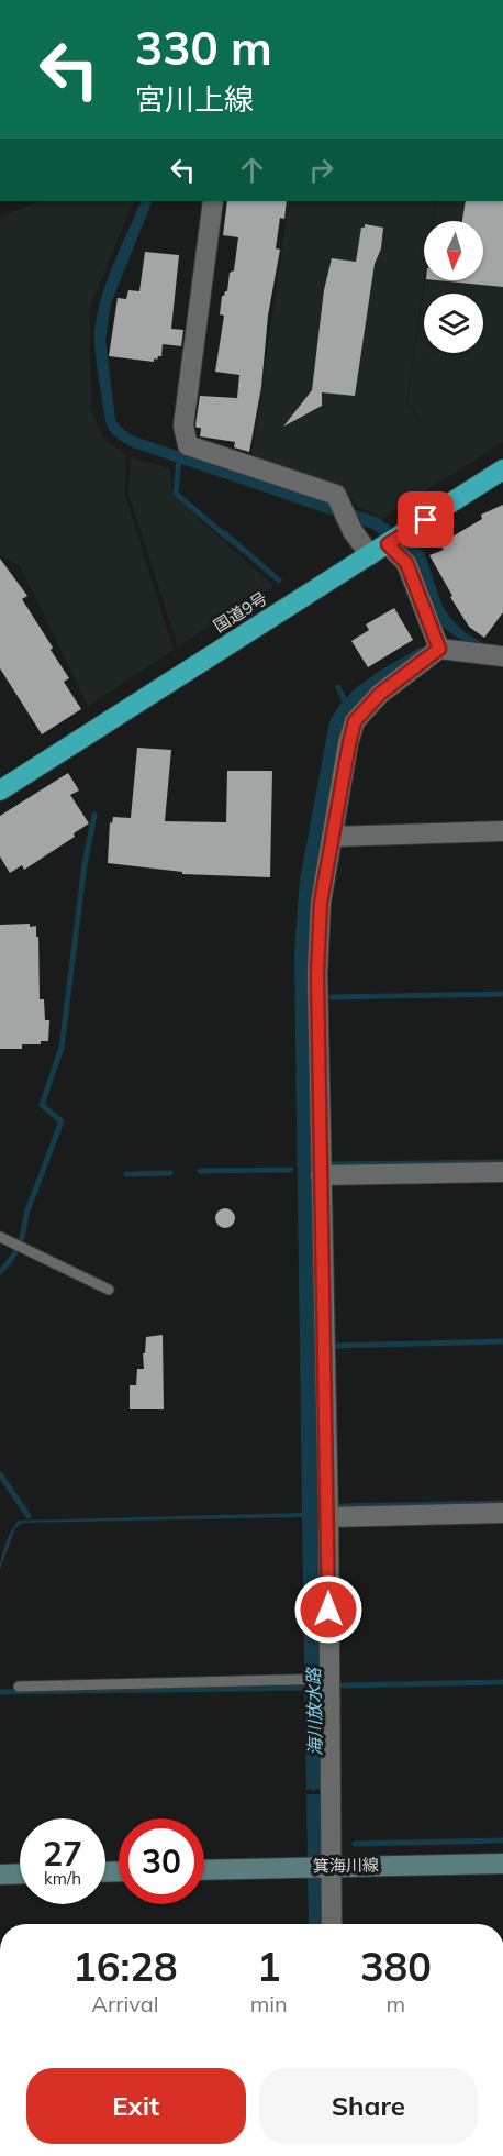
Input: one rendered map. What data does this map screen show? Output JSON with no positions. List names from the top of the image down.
{
  "streets": {
    "highway": ["国道9号"],
    "street": ["箕海川線"]
  },
  "water": ["海川放水路"],
  "north": "bottom",
  "page": {
    "turn": ["330 m", "宮川上線"],
    "speed": "27 km/h",
    "limit": "30",
    "eta": [
      "16:28",
      "Arrival",
      "1",
      "min",
      "380",
      "m"
    ],
    "buttons": ["Exit", "Share"]
  }
}
